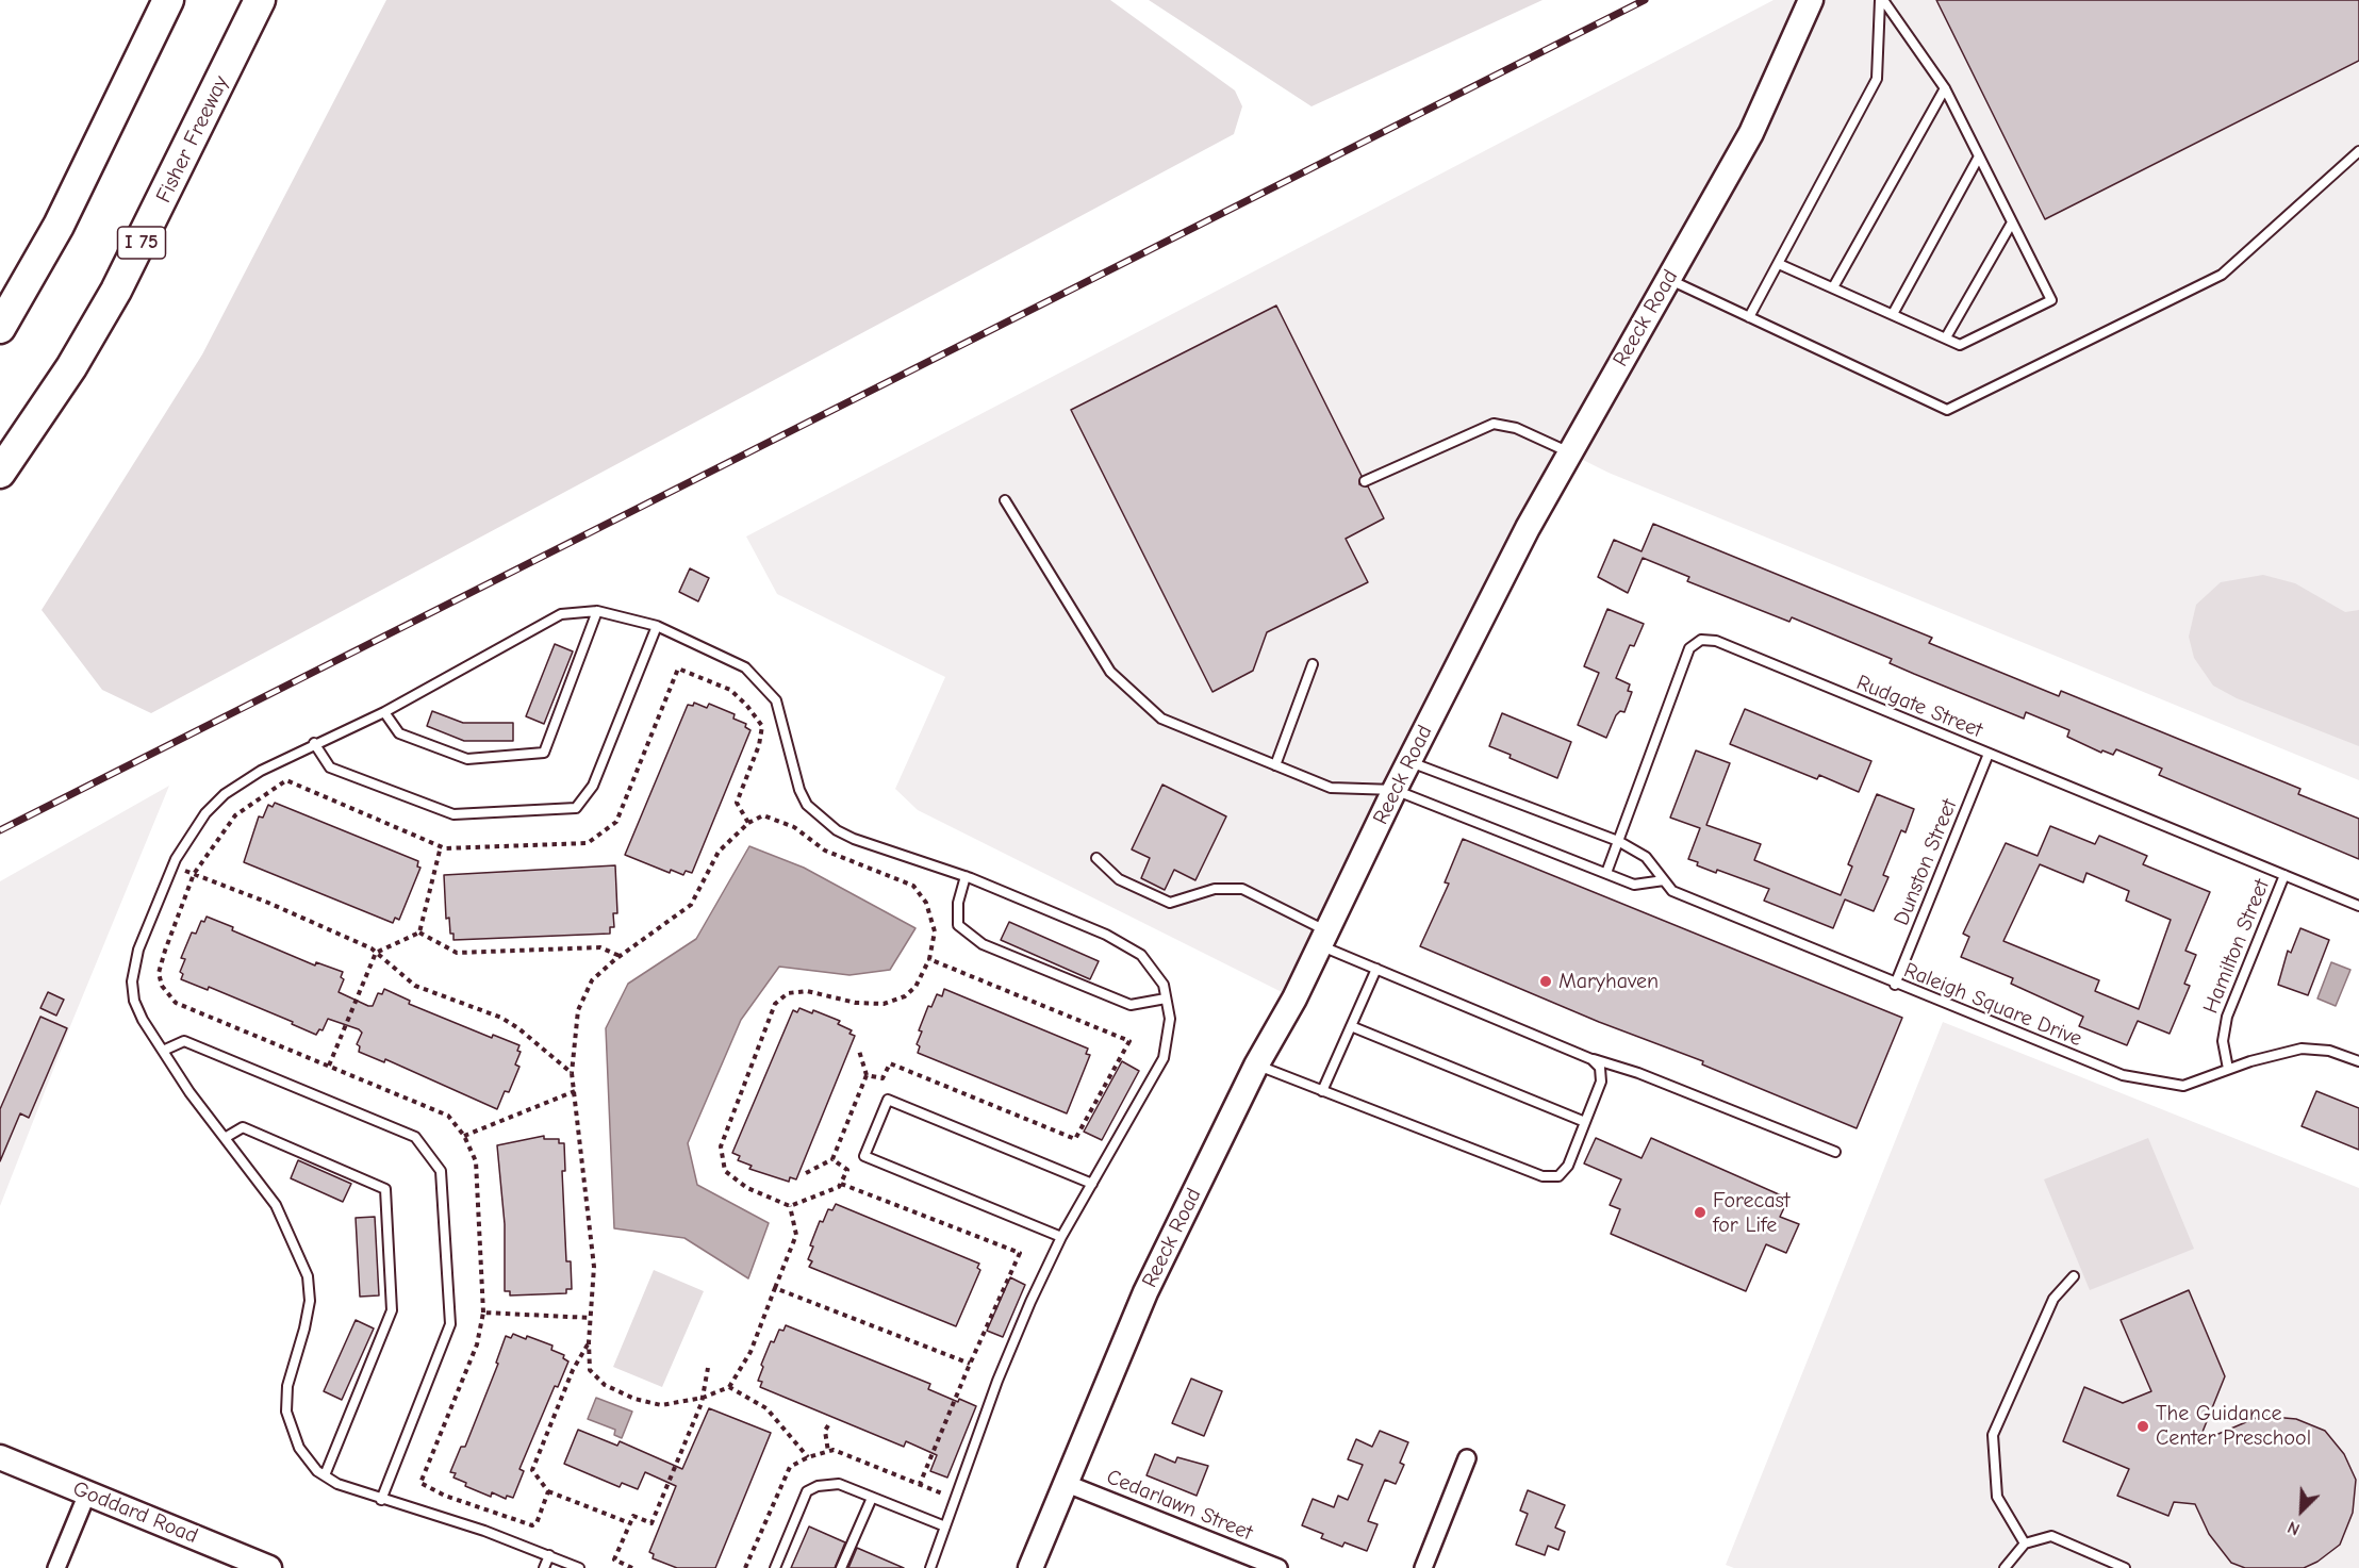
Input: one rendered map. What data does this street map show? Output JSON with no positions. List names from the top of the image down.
{
  "streets": {
    "highway": ["Fisher Freeway", "I 75"],
    "street": ["Reeck Road", "Cedarlawn Street", "Goddard Road"],
    "lane": [
      "Rudgate Street",
      "Dunston Street",
      "Hamilton Street",
      "Raleigh Square Drive"
    ]
  },
  "crossings": [
    ["Reeck Road", "Raleigh Square Drive"],
    ["Reeck Road", "Cedarlawn Street"],
    ["Rudgate Street", "Dunston Street"],
    ["Rudgate Street", "Hamilton Street"],
    ["Rudgate Street", "Raleigh Square Drive"],
    ["Dunston Street", "Raleigh Square Drive"],
    ["Hamilton Street", "Raleigh Square Drive"]
  ],
  "places": ["Maryhaven", "Forecast for Life", "The Guidance Center Preschool"],
  "north": "bottom left"
}
